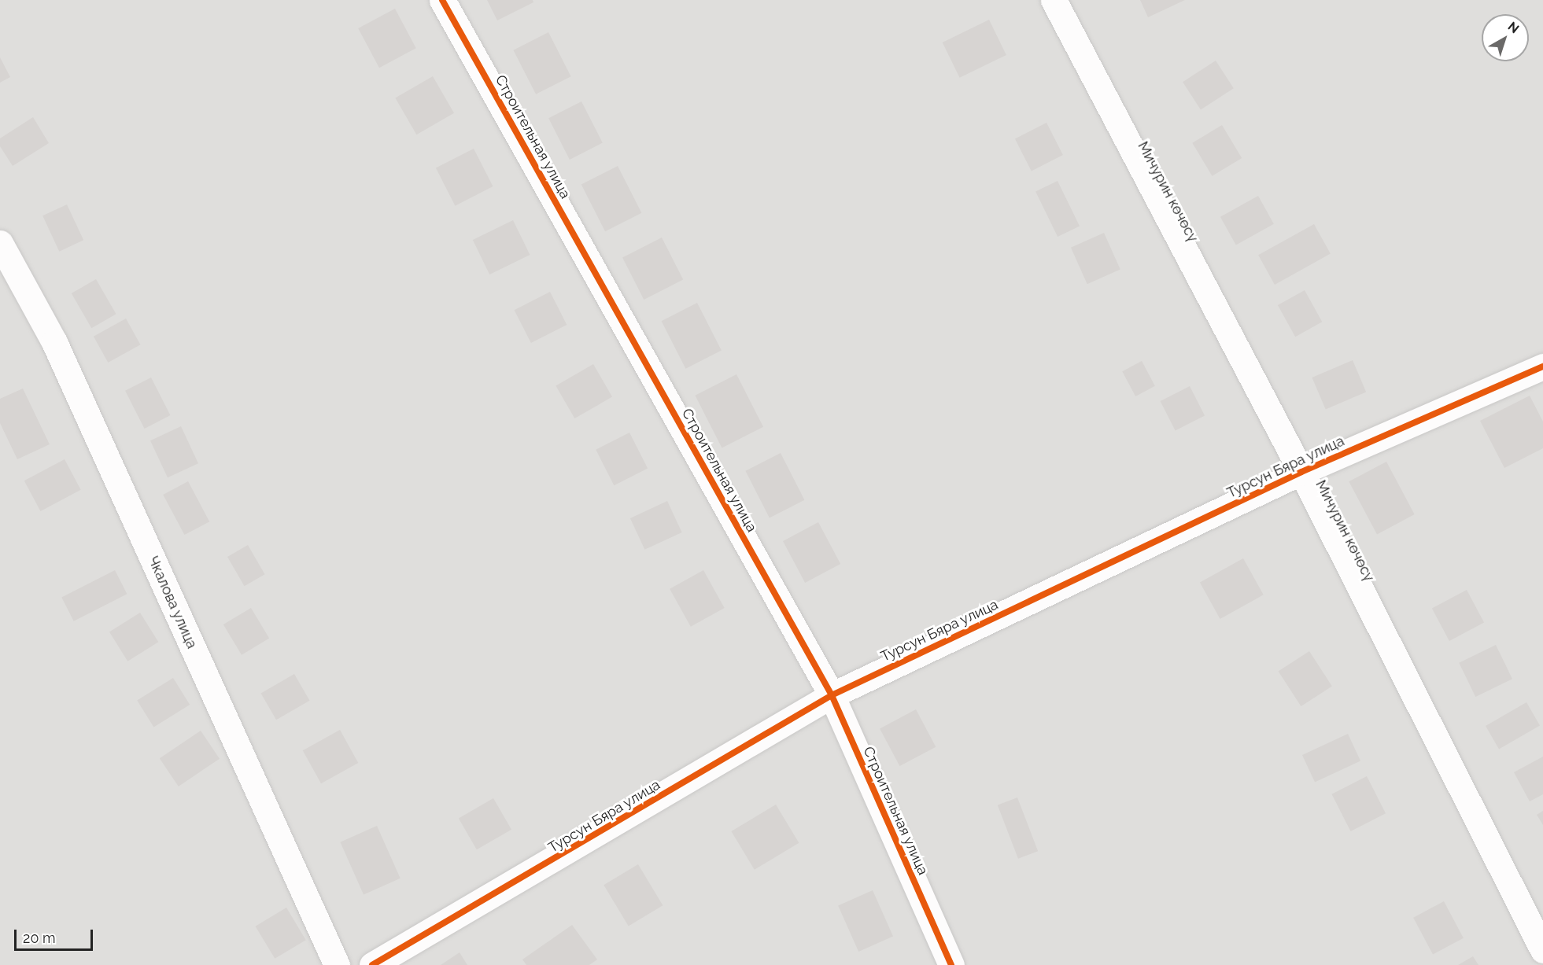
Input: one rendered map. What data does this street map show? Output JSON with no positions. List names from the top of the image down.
{
  "streets": {
    "street": [
      "Строительная улица",
      "Мичурин көчөсү",
      "Турсун Бяра улица",
      "Чкалова улица"
    ]
  },
  "crossings": [
    ["Строительная улица", "Турсун Бяра улица"],
    ["Мичурин көчөсү", "Турсун Бяра улица"]
  ],
  "scale_bar": "20 m",
  "north": "top right"
}
